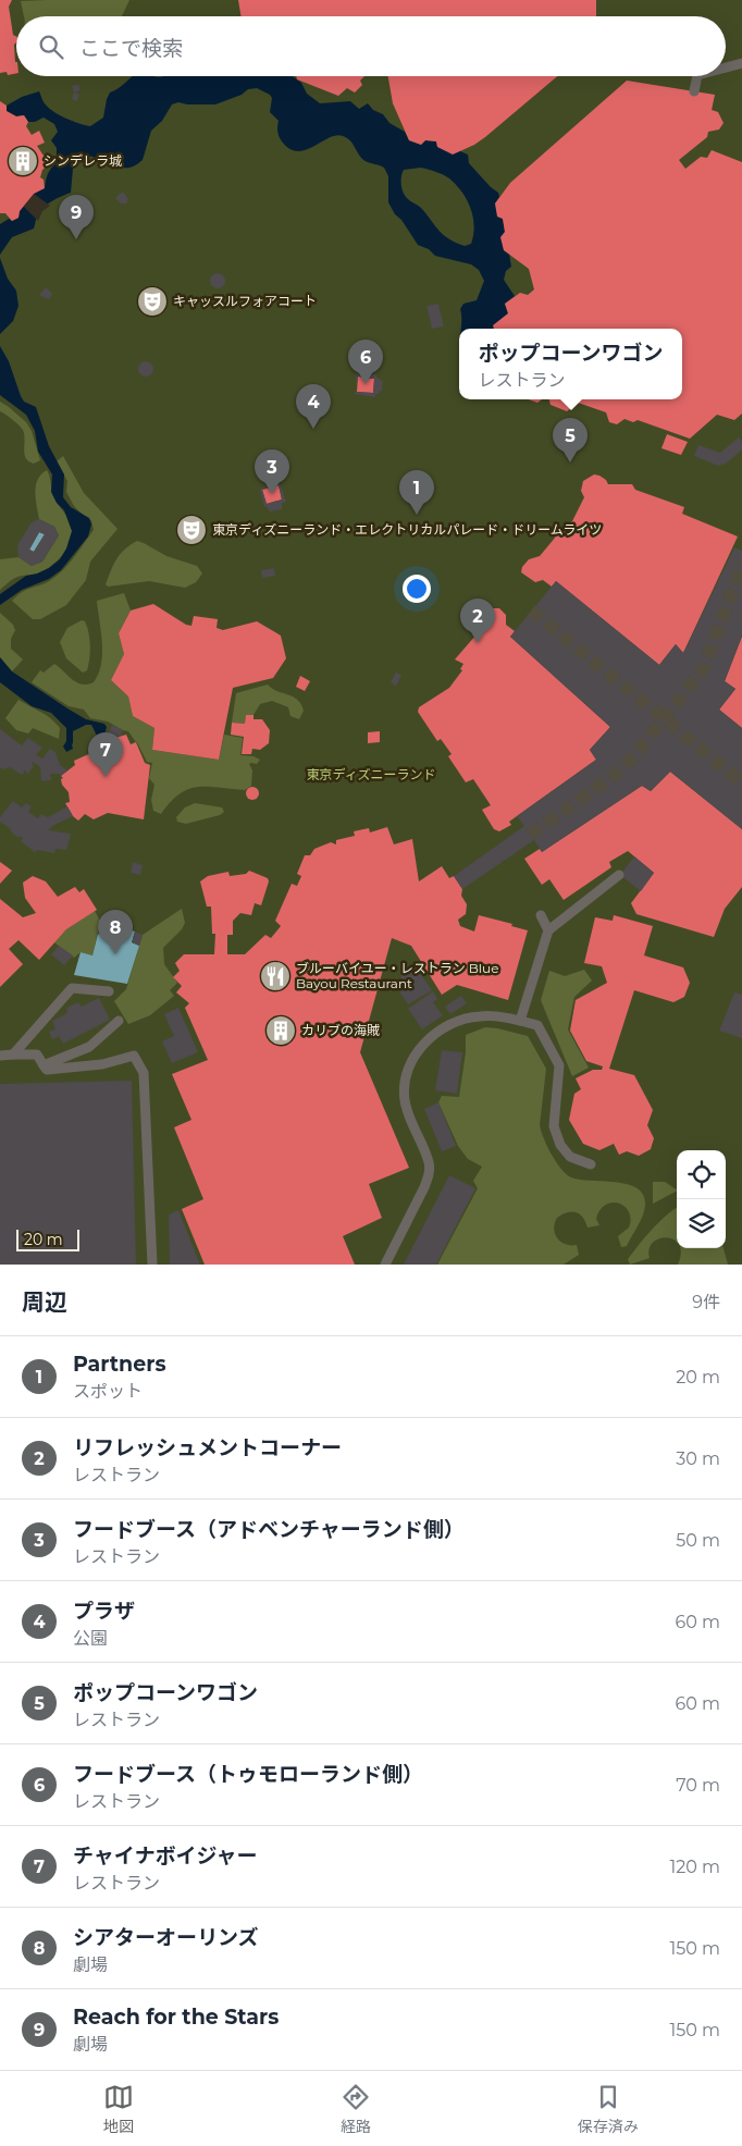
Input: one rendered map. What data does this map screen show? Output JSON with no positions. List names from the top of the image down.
{
  "parks": ["東京ディズニーランド"],
  "places": {
    "building": ["シンデレラ城", "カリブの海賊"],
    "theatre": ["キャッスルフォアコート", "東京ディズニーランド・エレクトリカルパレード・ドリームライツ"],
    "restaurant": ["ブルーバイユー・レストラン Blue Bayou Restaurant"]
  },
  "scale_bar": "20 m",
  "page": {
    "search": "ここで検索",
    "pins": [
      "9",
      "6",
      "4",
      "5",
      "3",
      "1",
      "2",
      "7",
      "8"
    ],
    "popup": ["ポップコーンワゴン", "レストラン"],
    "scale": "20 m",
    "heading": ["周辺", "9件"],
    "list": [
      {
        "mark": "1",
        "name": "Partners",
        "note": "スポット",
        "value": "20 m"
      },
      {
        "mark": "2",
        "name": "リフレッシュメントコーナー",
        "note": "レストラン",
        "value": "30 m"
      },
      {
        "mark": "3",
        "name": "フードブース（アドベンチャーランド側）",
        "note": "レストラン",
        "value": "50 m"
      },
      {
        "mark": "4",
        "name": "プラザ",
        "note": "公園",
        "value": "60 m"
      },
      {
        "mark": "5",
        "name": "ポップコーンワゴン",
        "note": "レストラン",
        "value": "60 m"
      },
      {
        "mark": "6",
        "name": "フードブース（トゥモローランド側）",
        "note": "レストラン",
        "value": "70 m"
      },
      {
        "mark": "7",
        "name": "チャイナボイジャー",
        "note": "レストラン",
        "value": "120 m"
      },
      {
        "mark": "8",
        "name": "シアターオーリンズ",
        "note": "劇場",
        "value": "150 m"
      },
      {
        "mark": "9",
        "name": "Reach for the Stars",
        "note": "劇場",
        "value": "150 m"
      }
    ],
    "nav": ["地図", "経路", "保存済み"]
  }
}
